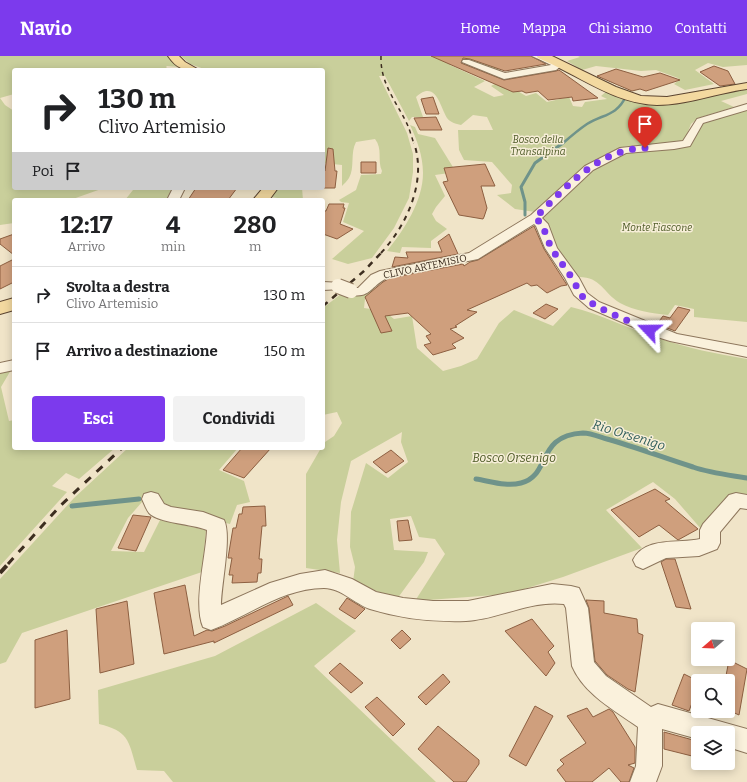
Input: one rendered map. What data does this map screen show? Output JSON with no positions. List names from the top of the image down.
{
  "streets": {
    "street": ["CLIVO ARTEMISIO"]
  },
  "water": ["Rio Orsenigo"],
  "parks": ["Bosco della Transalpina", "Monte Fiascone", "Bosco Orsenigo"],
  "north": "left",
  "page": {
    "header": "Navio",
    "nav": [
      "Home",
      "Mappa",
      "Chi siamo",
      "Contatti"
    ],
    "turn": ["130 m", "Clivo Artemisio"],
    "then": "Poi",
    "eta": [
      "12:17",
      "Arrivo",
      "4",
      "min",
      "280",
      "m"
    ],
    "list": [
      {
        "name": "Svolta a destra",
        "note": "Clivo Artemisio",
        "value": "130 m"
      },
      {
        "name": "Arrivo a destinazione",
        "value": "150 m"
      }
    ],
    "buttons": ["Esci", "Condividi"]
  }
}
